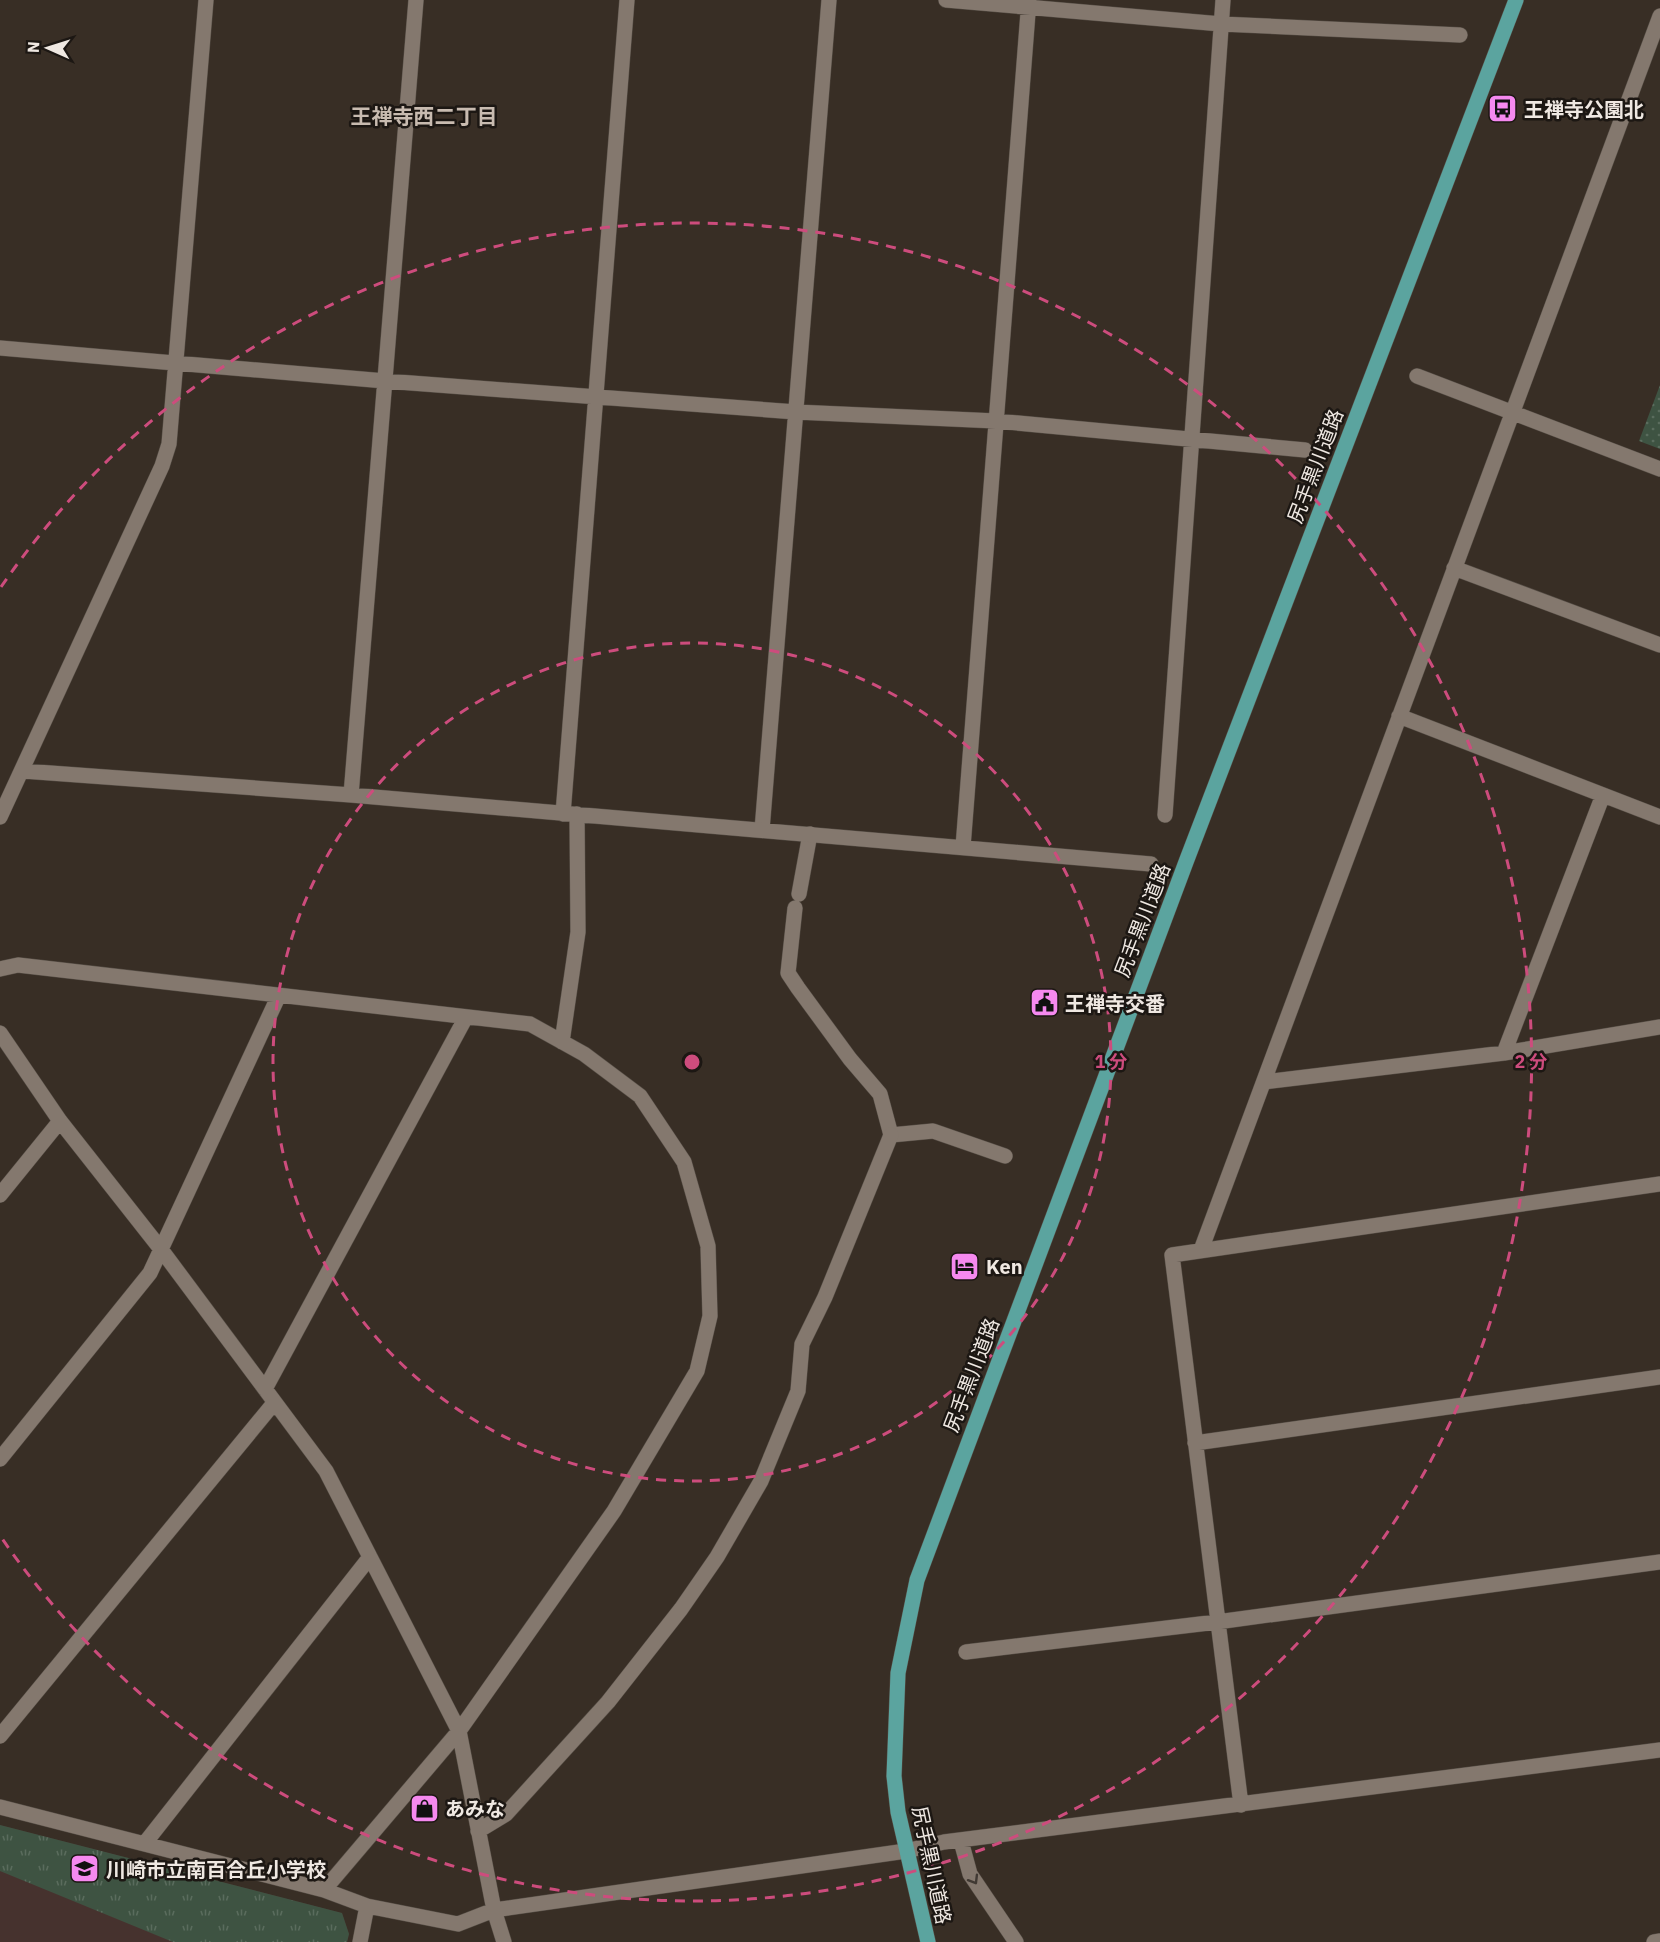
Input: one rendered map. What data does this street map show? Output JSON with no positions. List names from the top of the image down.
{
  "streets": {
    "main road": ["尻手黒川道路"]
  },
  "districts": ["王禅寺西二丁目"],
  "places": {
    "bus stop": ["王禅寺公園北"],
    "public building": ["王禅寺交番"],
    "hotel": ["Ken"],
    "shop": ["あみな"],
    "school or university": ["川崎市立南百合丘小学校"]
  },
  "north": "left",
  "rings": ["1 分", "2 分"]
}
